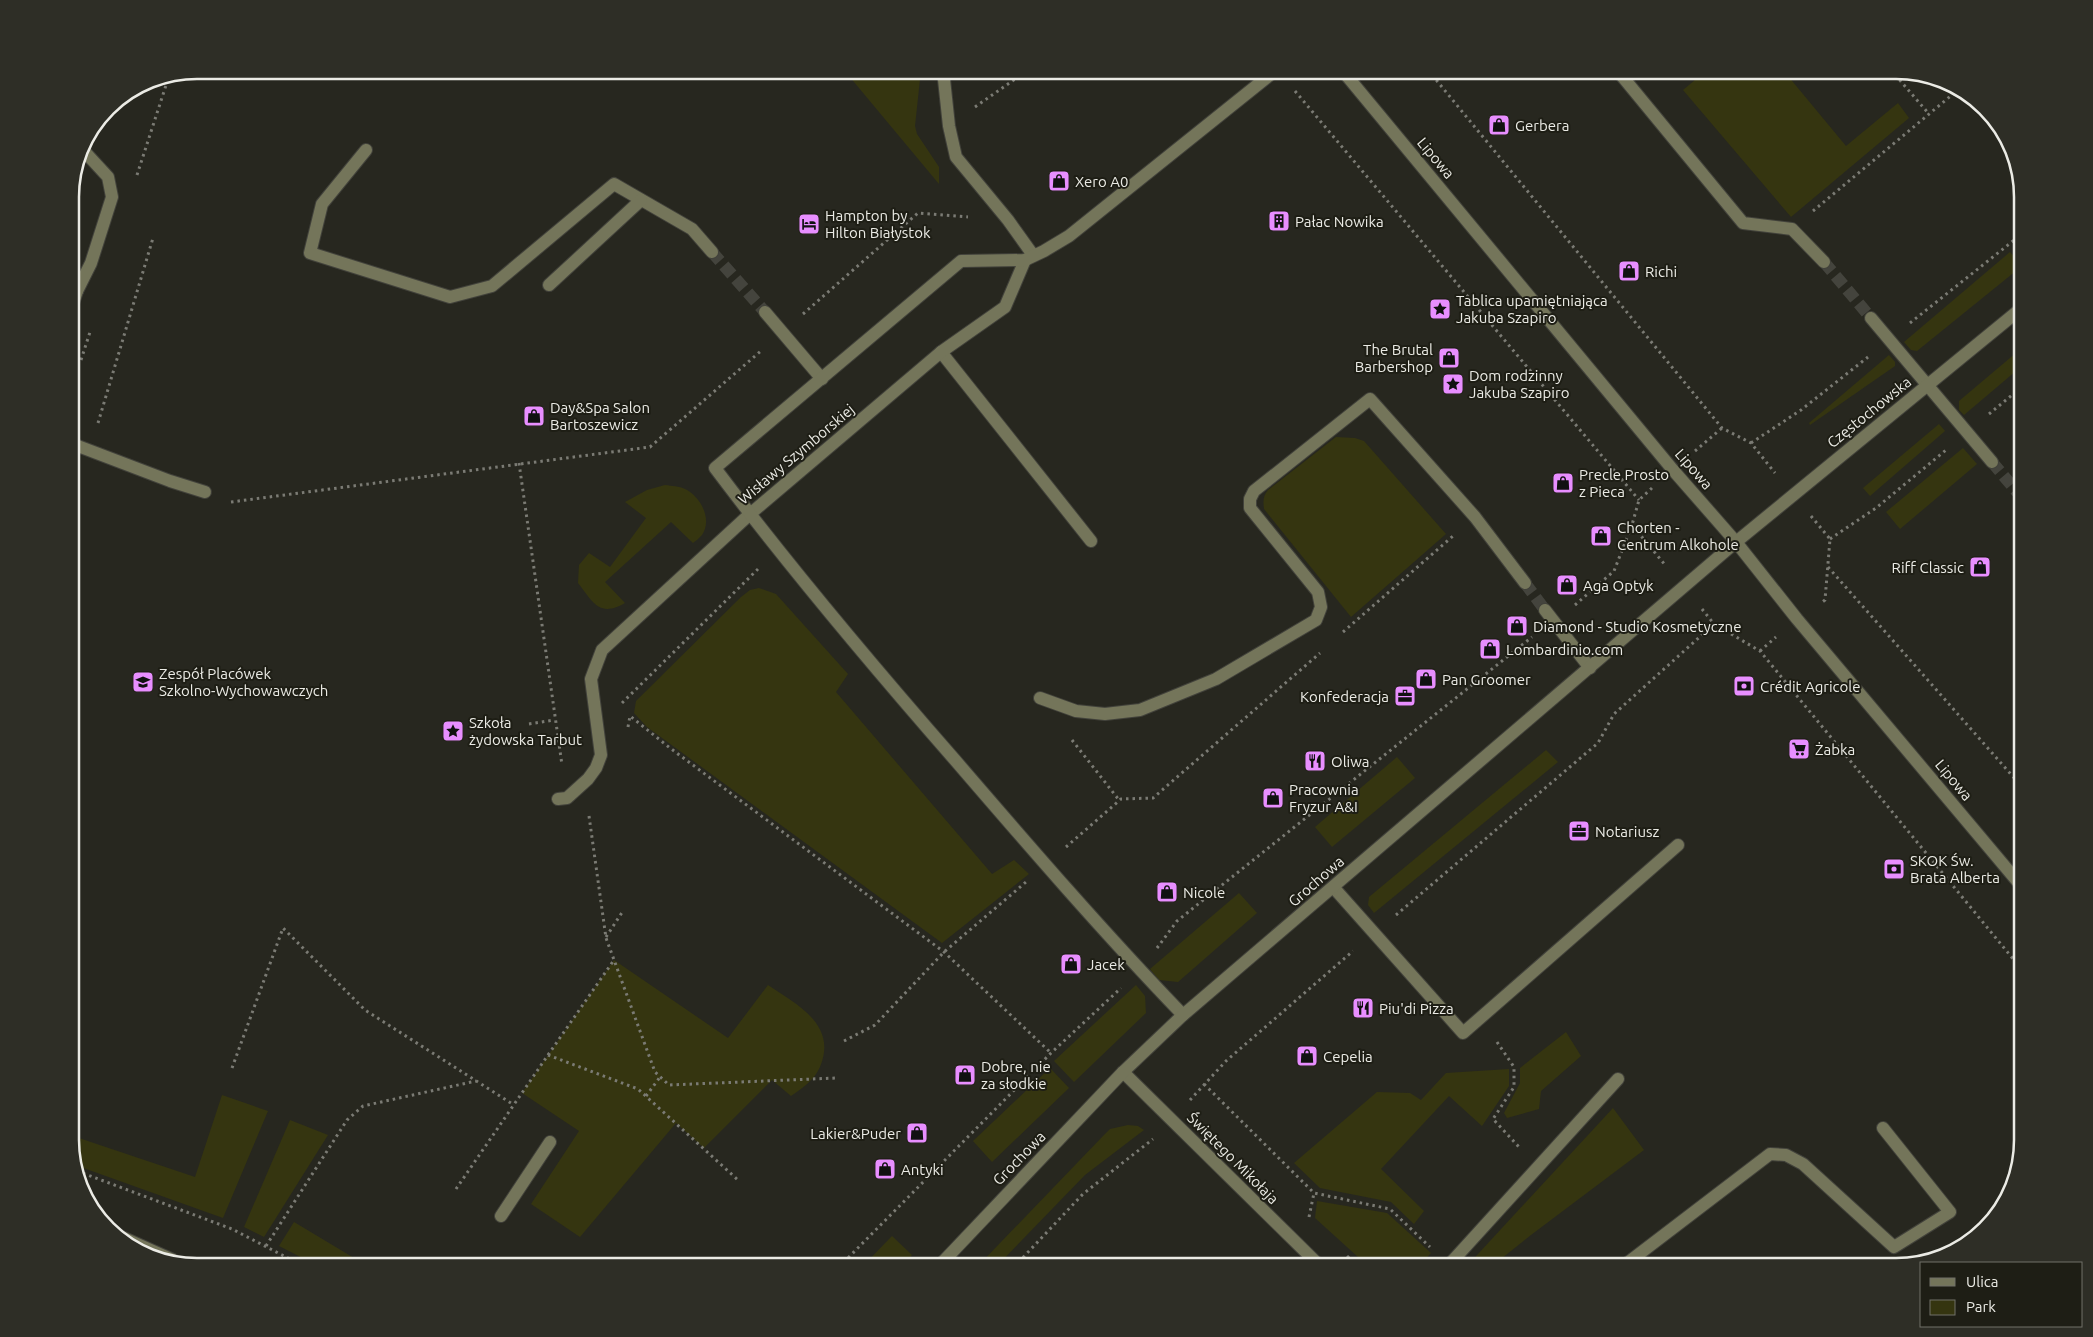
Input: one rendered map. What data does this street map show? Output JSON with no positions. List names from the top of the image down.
{
  "streets": {
    "street": [
      "Lipowa",
      "Częstochowska",
      "Wisławy Szymborskiej",
      "Grochowa",
      "Świętego Mikołaja"
    ]
  },
  "crossings": [
    ["Lipowa", "Częstochowska"],
    ["Lipowa", "Grochowa"],
    ["Częstochowska", "Grochowa"],
    ["Grochowa", "Świętego Mikołaja"]
  ],
  "places": {
    "shop": [
      "Gerbera",
      "Xero A0",
      "Richi",
      "The Brutal Barbershop",
      "Day&Spa Salon Bartoszewicz",
      "Precle Prosto z Pieca",
      "Chorten - Centrum Alkohole",
      "Riff Classic",
      "Aga Optyk",
      "Diamond - Studio Kosmetyczne",
      "Lombardinio.com",
      "Pan Groomer",
      "Pracownia Fryzur A&I",
      "Nicole",
      "Jacek",
      "Cepelia",
      "Dobre, nie za słodkie",
      "Lakier&Puder",
      "Antyki"
    ],
    "building": ["Pałac Nowika"],
    "hotel": ["Hampton by Hilton Białystok"],
    "place": ["Tablica upamiętniająca Jakuba Szapiro", "Dom rodzinny Jakuba Szapiro", "Szkoła żydowska Tarbut"],
    "school or university": ["Zespół Placówek Szkolno-Wychowawczych"],
    "bank": ["Crédit Agricole", "SKOK Św. Brata Alberta"],
    "office": ["Konfederacja", "Notariusz"],
    "supermarket": ["Żabka"],
    "restaurant": ["Oliwa", "Piu'di Pizza"]
  },
  "legend": ["Ulica", "Park"]
}
